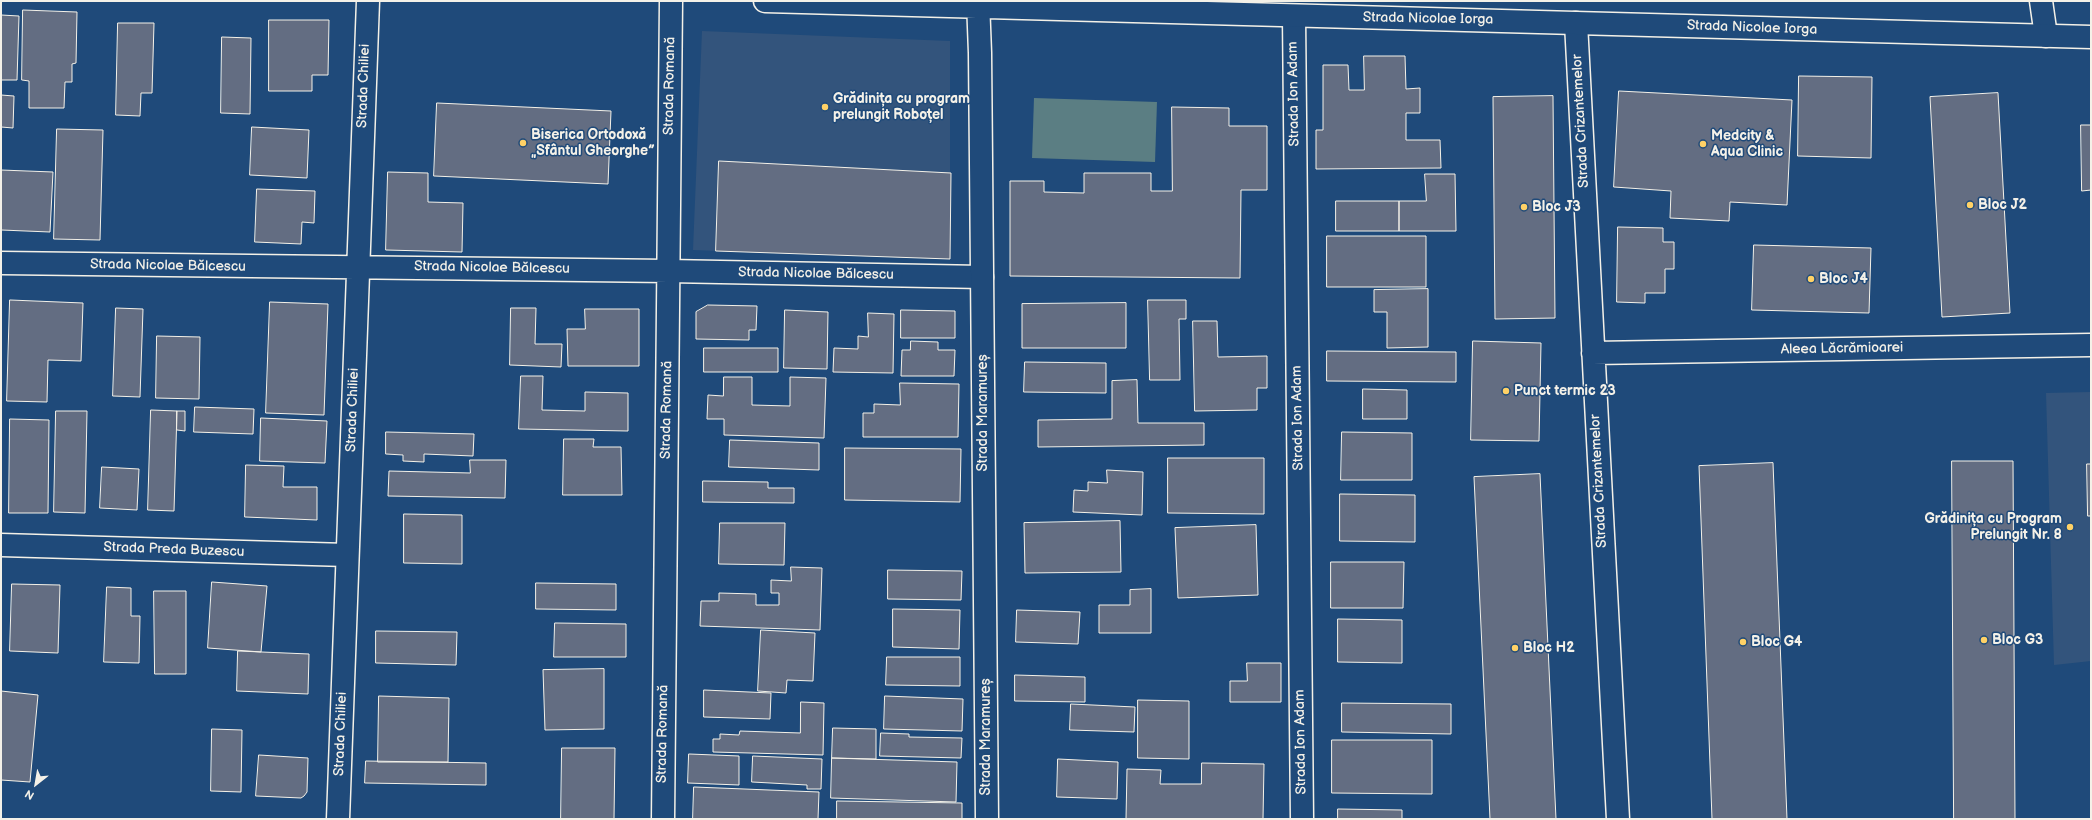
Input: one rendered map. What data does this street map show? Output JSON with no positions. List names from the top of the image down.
{
  "streets": {
    "street": [
      "Strada Nicolae Iorga",
      "Strada Chiliei",
      "Strada Romană",
      "Strada Ion Adam",
      "Strada Crizantemelor",
      "Strada Nicolae Bălcescu",
      "Aleea Lăcrămioarei",
      "Strada Maramureș",
      "Strada Preda Buzescu"
    ]
  },
  "crossings": [
    ["Strada Nicolae Iorga", "Strada Ion Adam"],
    ["Strada Nicolae Iorga", "Strada Crizantemelor"],
    ["Strada Nicolae Iorga", "Strada Maramureș"],
    ["Strada Chiliei", "Strada Nicolae Bălcescu"],
    ["Strada Chiliei", "Strada Preda Buzescu"],
    ["Strada Romană", "Strada Nicolae Bălcescu"],
    ["Strada Crizantemelor", "Aleea Lăcrămioarei"],
    ["Strada Nicolae Bălcescu", "Strada Maramureș"]
  ],
  "places": [
    "Grădinița cu program prelungit Roboțel",
    "Biserica Ortodoxă „Sfântul Gheorghe”",
    "Medcity & Aqua Clinic",
    "Bloc J2",
    "Bloc J3",
    "Bloc J4",
    "Punct termic 23",
    "Grădinița cu Program Prelungit Nr. 8",
    "Bloc G3",
    "Bloc G4",
    "Bloc H2"
  ],
  "north": "bottom left"
}
